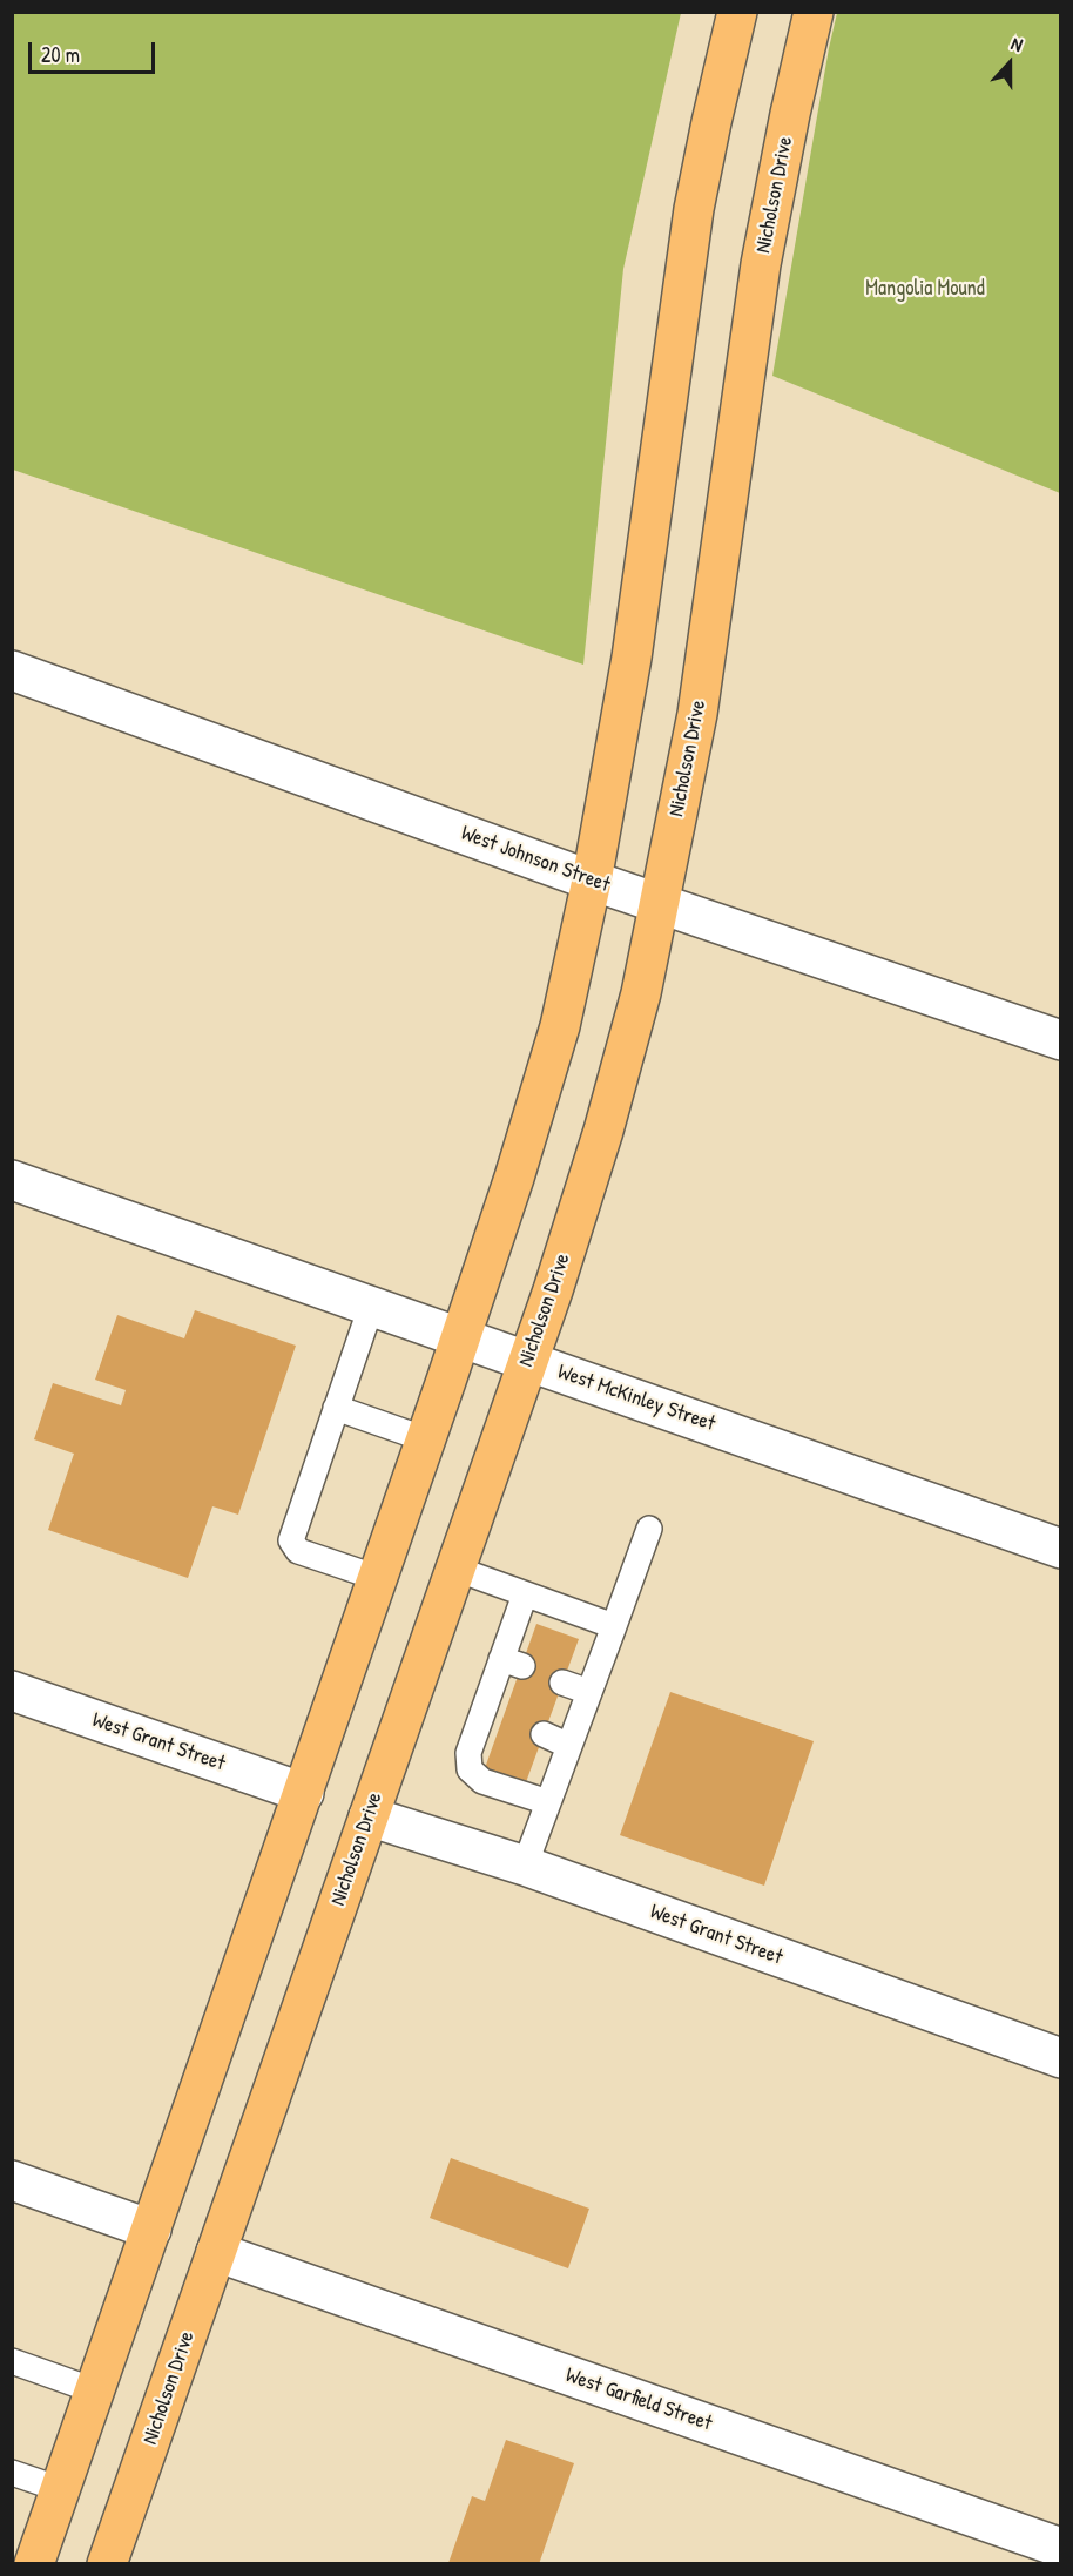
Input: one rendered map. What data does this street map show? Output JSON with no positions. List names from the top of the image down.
{
  "streets": {
    "main road": ["Nicholson Drive"],
    "street": [
      "West Johnson Street",
      "West McKinley Street",
      "West Grant Street",
      "West Garfield Street"
    ]
  },
  "crossings": [
    ["Nicholson Drive", "West Johnson Street"],
    ["Nicholson Drive", "West McKinley Street"],
    ["Nicholson Drive", "West Grant Street"],
    ["Nicholson Drive", "West Garfield Street"]
  ],
  "parks": ["Mangolia Mound"],
  "scale_bar": "20 m",
  "north": "top"
}
